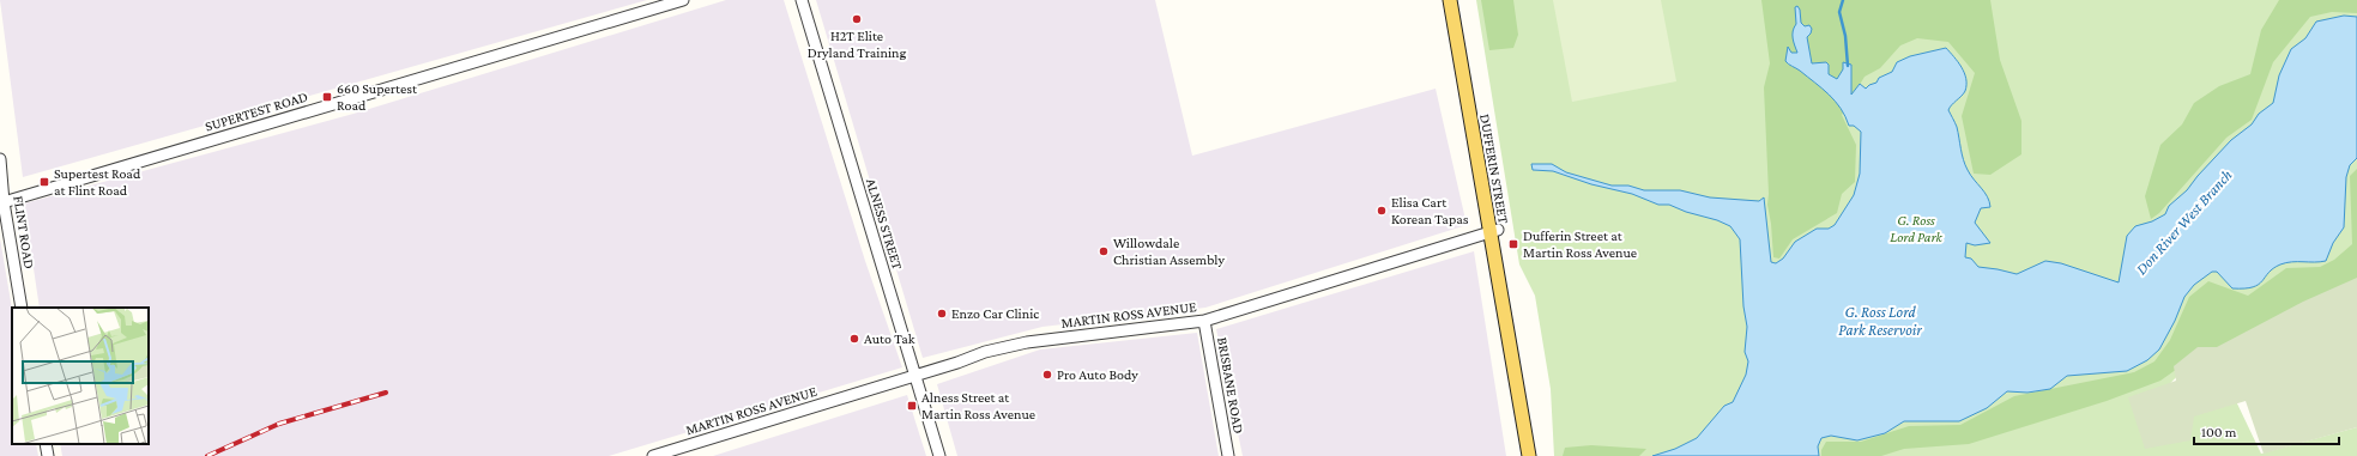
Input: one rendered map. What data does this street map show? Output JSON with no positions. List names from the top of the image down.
{
  "streets": {
    "main road": ["DUFFERIN STREET"],
    "street": [
      "SUPERTEST ROAD",
      "ALNESS STREET",
      "FLINT ROAD",
      "MARTIN ROSS AVENUE",
      "BRISBANE ROAD"
    ]
  },
  "crossings": [
    ["SUPERTEST ROAD", "FLINT ROAD"],
    ["DUFFERIN STREET", "MARTIN ROSS AVENUE"],
    ["ALNESS STREET", "MARTIN ROSS AVENUE"],
    ["MARTIN ROSS AVENUE", "BRISBANE ROAD"]
  ],
  "water": ["Don River West Branch", "G. Ross Lord Park Reservoir"],
  "parks": ["G. Ross Lord Park"],
  "places": {
    "other": [
      "H2T Elite Dryland Training",
      "Elisa Cart Korean Tapas",
      "Willowdale Christian Assembly",
      "Enzo Car Clinic",
      "Auto Tak",
      "Pro Auto Body"
    ],
    "transit": [
      "660 Supertest Road",
      "Supertest Road at Flint Road",
      "Dufferin Street at Martin Ross Avenue",
      "Alness Street at Martin Ross Avenue"
    ]
  },
  "scale_bar": "100 m"
}
